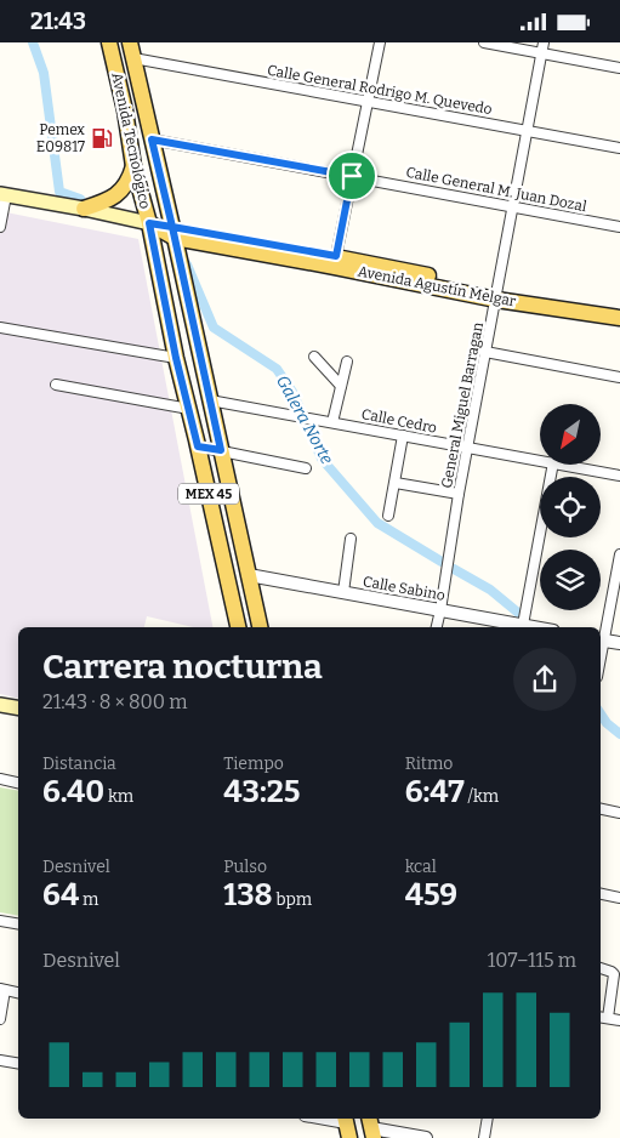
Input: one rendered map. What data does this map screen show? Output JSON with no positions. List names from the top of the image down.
{
  "streets": {
    "main road": ["Avenida Tecnológico", "Avenida Agustín Melgar", "MEX 45"],
    "street": [
      "Calle General Rodrigo M. Quevedo",
      "Calle General M. Juan Dozal",
      "General Miguel Barragan",
      "Calle Cedro",
      "Calle Sabino"
    ]
  },
  "crossings": [
    ["Calle General Rodrigo M. Quevedo", "Avenida Tecnológico"],
    ["Calle General Rodrigo M. Quevedo", "General Miguel Barragan"],
    ["Avenida Tecnológico", "Calle General M. Juan Dozal"],
    ["Avenida Tecnológico", "Avenida Agustín Melgar"],
    ["Avenida Tecnológico", "Calle Cedro"],
    ["Avenida Tecnológico", "Calle Sabino"],
    ["Calle General M. Juan Dozal", "General Miguel Barragan"],
    ["Avenida Agustín Melgar", "General Miguel Barragan"],
    ["General Miguel Barragan", "Calle Cedro"],
    ["General Miguel Barragan", "Calle Sabino"]
  ],
  "water": ["Galera Norte"],
  "places": {
    "fuel station": ["Pemex E09817"]
  },
  "north": "bottom left",
  "page": {
    "status": "21:43",
    "heading": ["Carrera nocturna", "21:43 · 8 × 800 m"],
    "stats": [
      ["Distancia", "6.40 km"],
      ["Tiempo", "43:25"],
      ["Ritmo", "6:47 /km"],
      ["Desnivel", "64 m"],
      ["Pulso", "138 bpm"],
      ["kcal", "459"]
    ],
    "chart": ["Desnivel", "107–115 m"]
  }
}
